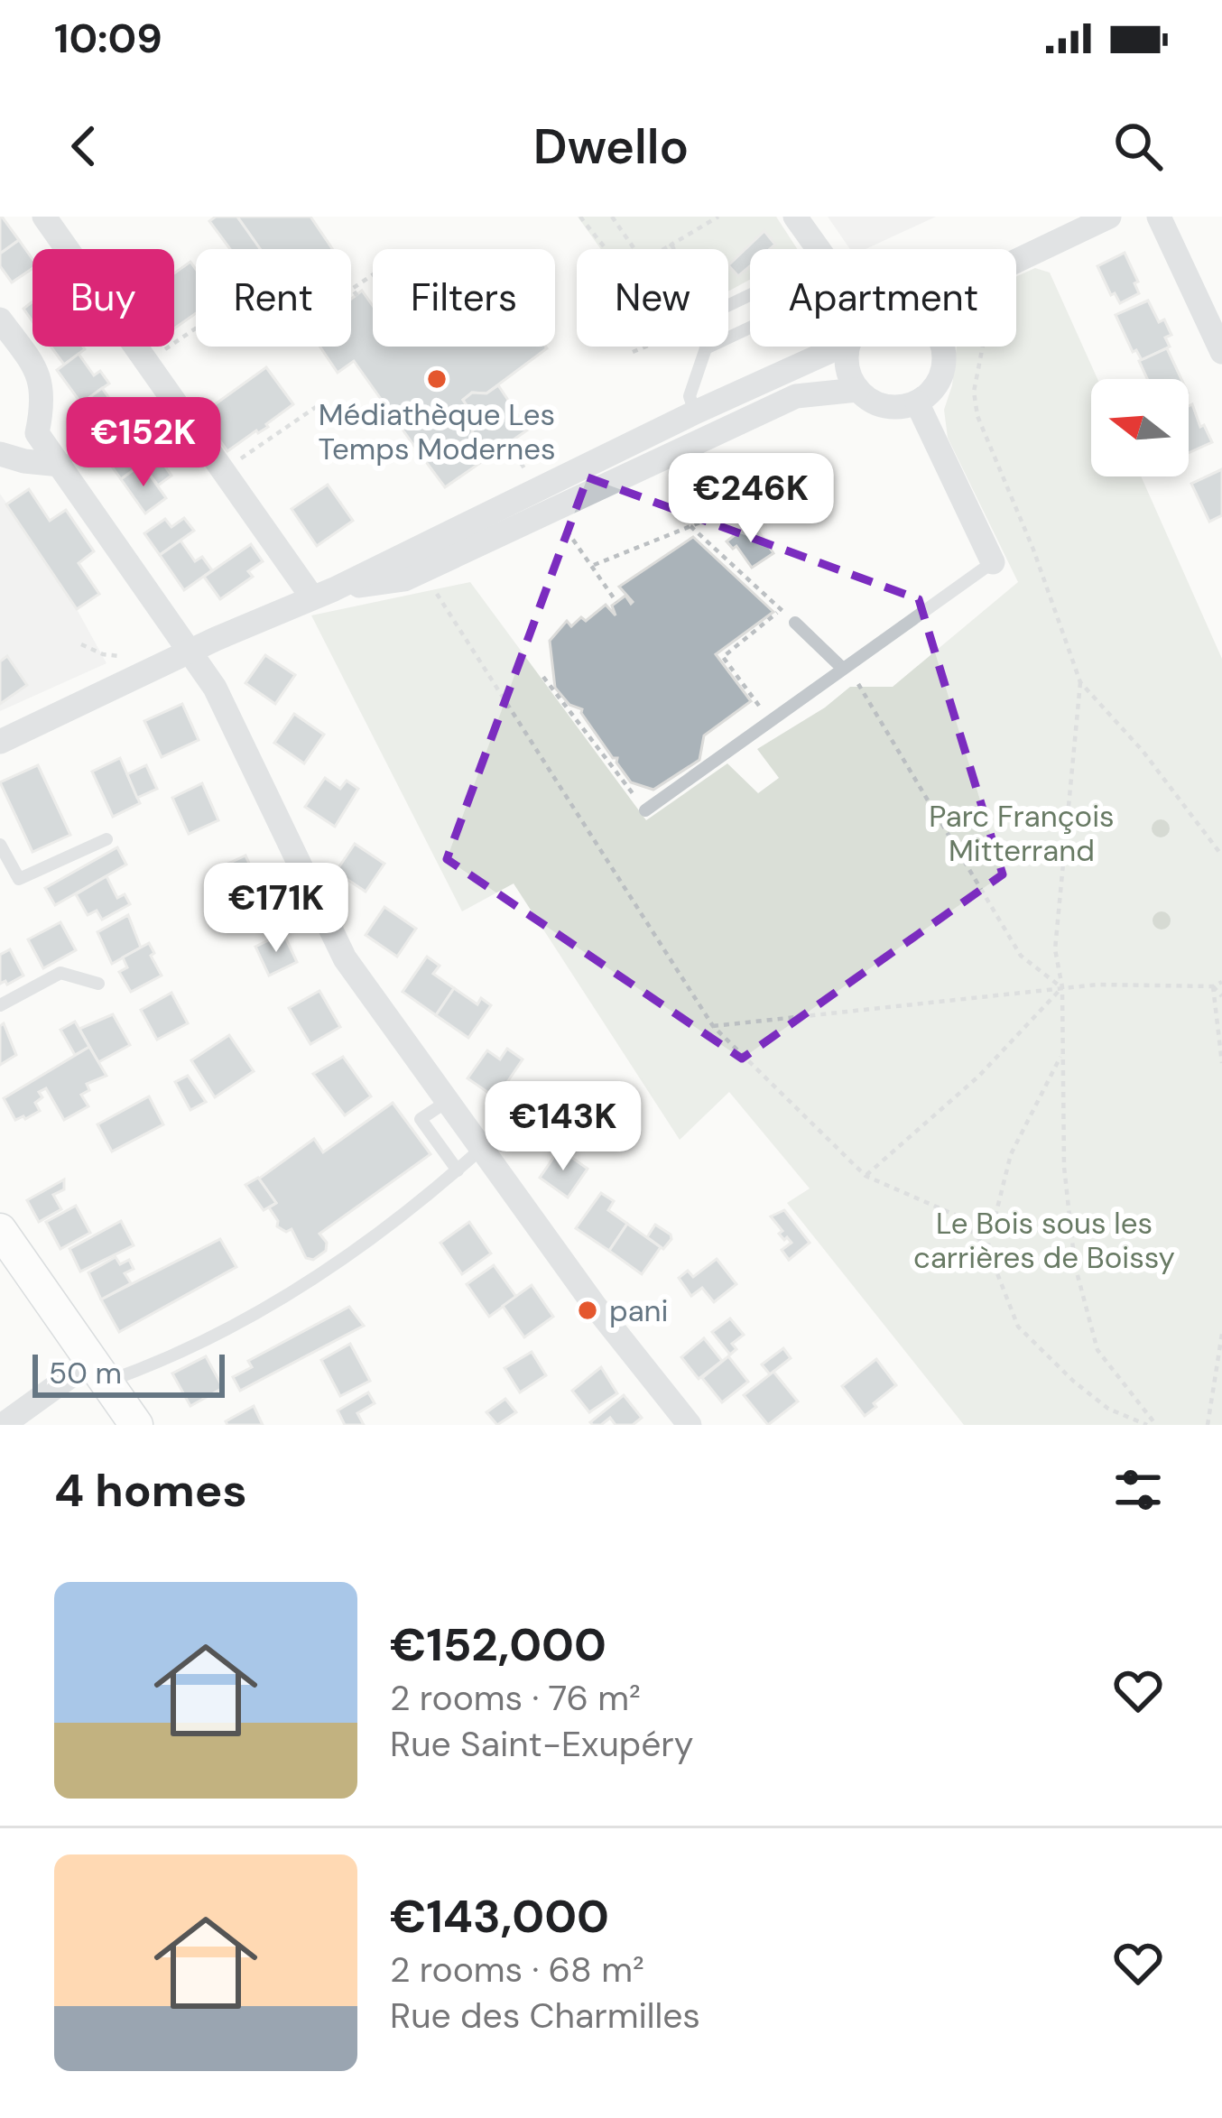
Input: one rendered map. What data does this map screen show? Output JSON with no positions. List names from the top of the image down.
{
  "parks": ["Parc François Mitterrand", "Le Bois sous les carrières de Boissy"],
  "places": ["Médiathèque Les Temps Modernes", "pani"],
  "scale_bar": "50 m",
  "north": "left",
  "page": {
    "status": "10:09",
    "header": "Dwello",
    "chip": [
      "Buy",
      "Rent",
      "Filters",
      "New",
      "Apartment"
    ],
    "price": [
      "€152K",
      "€246K",
      "€171K",
      "€143K"
    ],
    "scale": "50 m",
    "heading": "4 homes",
    "list": [
      {
        "name": "€152,000",
        "note": "2 rooms · 76 m² · Rue Saint-Exupéry"
      },
      {
        "name": "€143,000",
        "note": "2 rooms · 68 m² · Rue des Charmilles"
      }
    ]
  }
}
